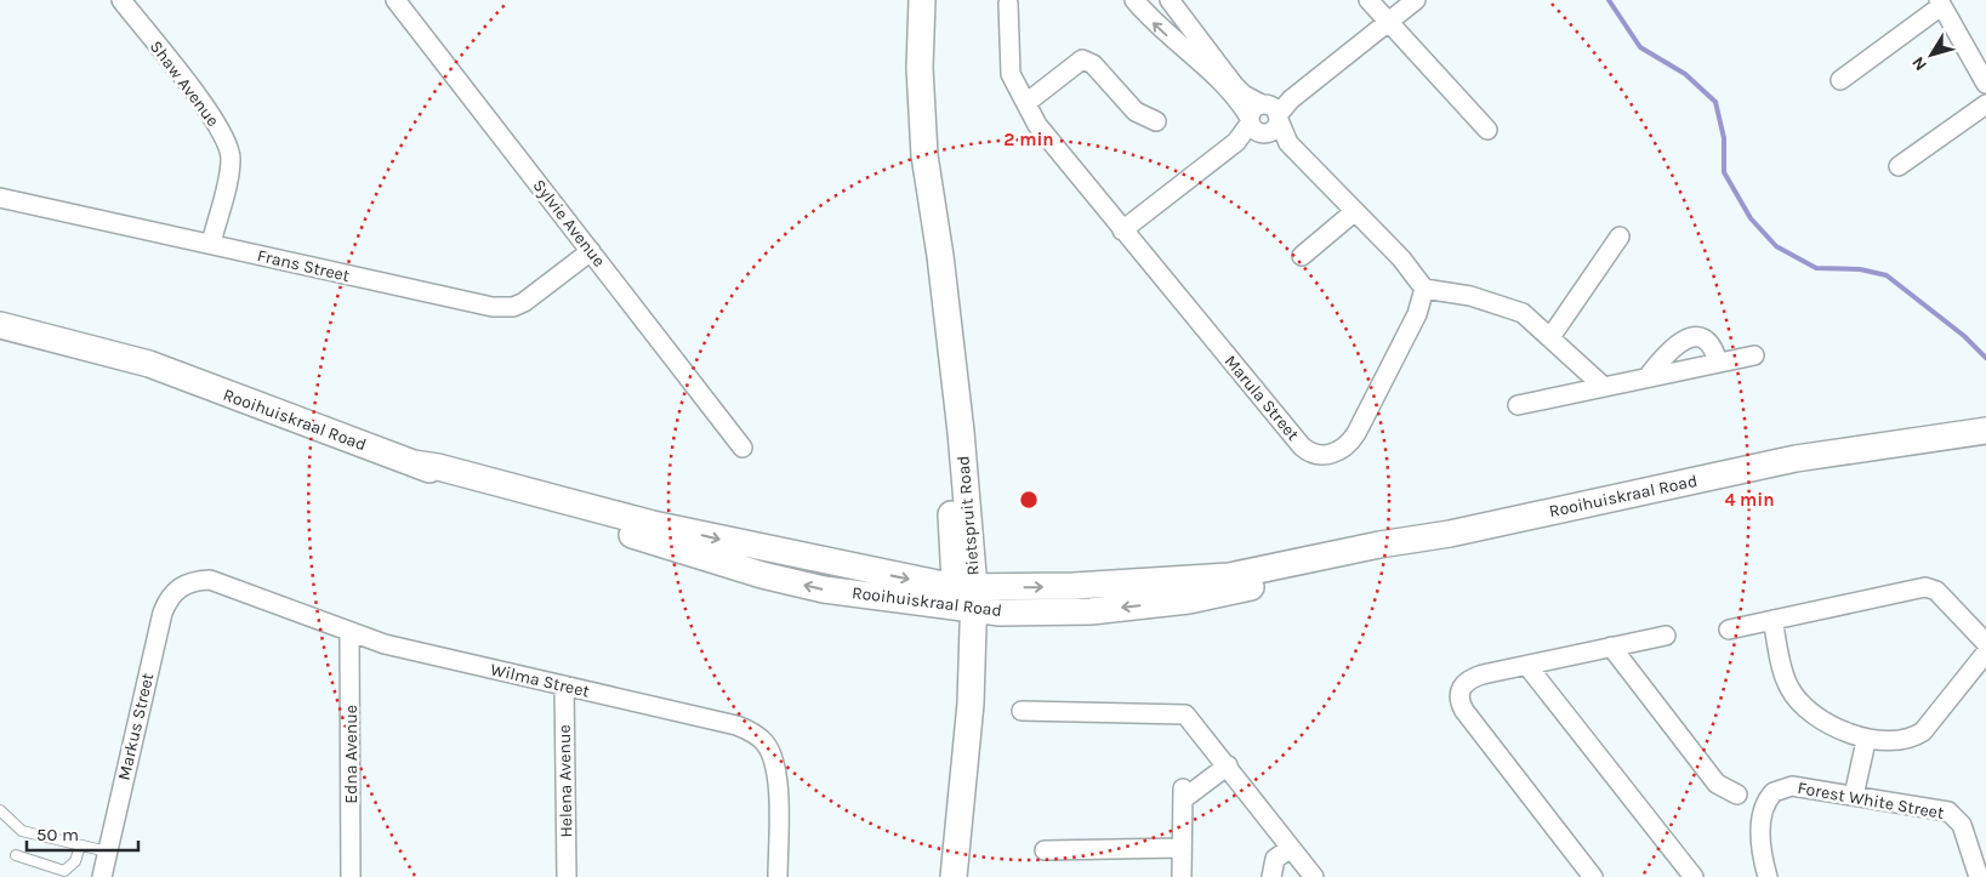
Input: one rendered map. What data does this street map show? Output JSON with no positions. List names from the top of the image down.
{
  "streets": {
    "main road": ["Rooihuiskraal Road", "Rietspruit Road"],
    "street": [
      "Shaw Avenue",
      "Sylvie Avenue",
      "Frans Street",
      "Marula Street",
      "Wilma Street",
      "Markus Street",
      "Edna Avenue",
      "Helena Avenue",
      "Forest White Street"
    ]
  },
  "crossings": [
    ["Shaw Avenue", "Frans Street"],
    ["Sylvie Avenue", "Frans Street"],
    ["Rooihuiskraal Road", "Rietspruit Road"],
    ["Wilma Street", "Markus Street"],
    ["Wilma Street", "Edna Avenue"],
    ["Wilma Street", "Helena Avenue"]
  ],
  "scale_bar": "50 m",
  "north": "bottom left",
  "rings": ["2 min", "4 min"]
}
